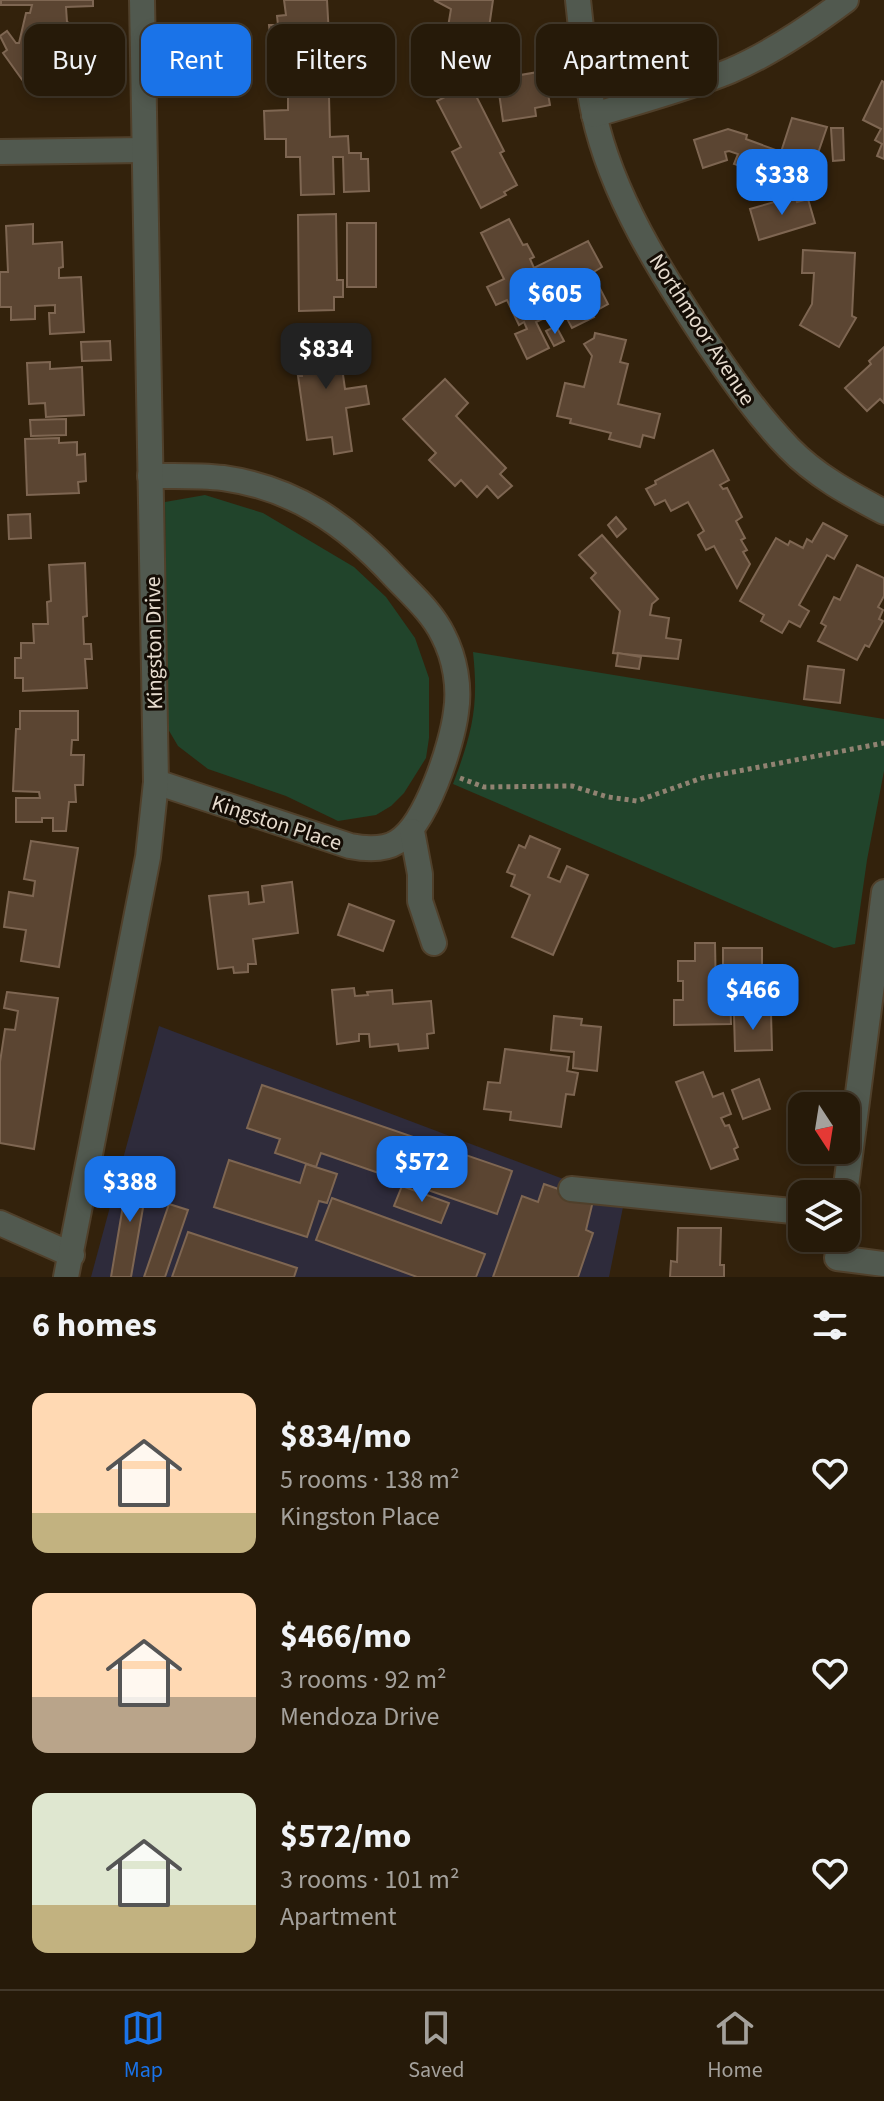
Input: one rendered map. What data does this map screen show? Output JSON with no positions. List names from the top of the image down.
{
  "streets": {
    "street": ["Northmoor Avenue", "Kingston Drive", "Kingston Place"]
  },
  "crossings": [
    ["Kingston Drive", "Kingston Place"]
  ],
  "north": "bottom",
  "page": {
    "chip": [
      "Buy",
      "Rent",
      "Filters",
      "New",
      "Apartment"
    ],
    "price": [
      "$338",
      "$605",
      "$834",
      "$466",
      "$572",
      "$388"
    ],
    "heading": "6 homes",
    "list": [
      {
        "name": "$834/mo",
        "note": "5 rooms · 138 m² · Kingston Place"
      },
      {
        "name": "$466/mo",
        "note": "3 rooms · 92 m² · Mendoza Drive"
      },
      {
        "name": "$572/mo",
        "note": "3 rooms · 101 m² · Apartment"
      }
    ],
    "tabs": ["Map", "Saved", "Home"]
  }
}
